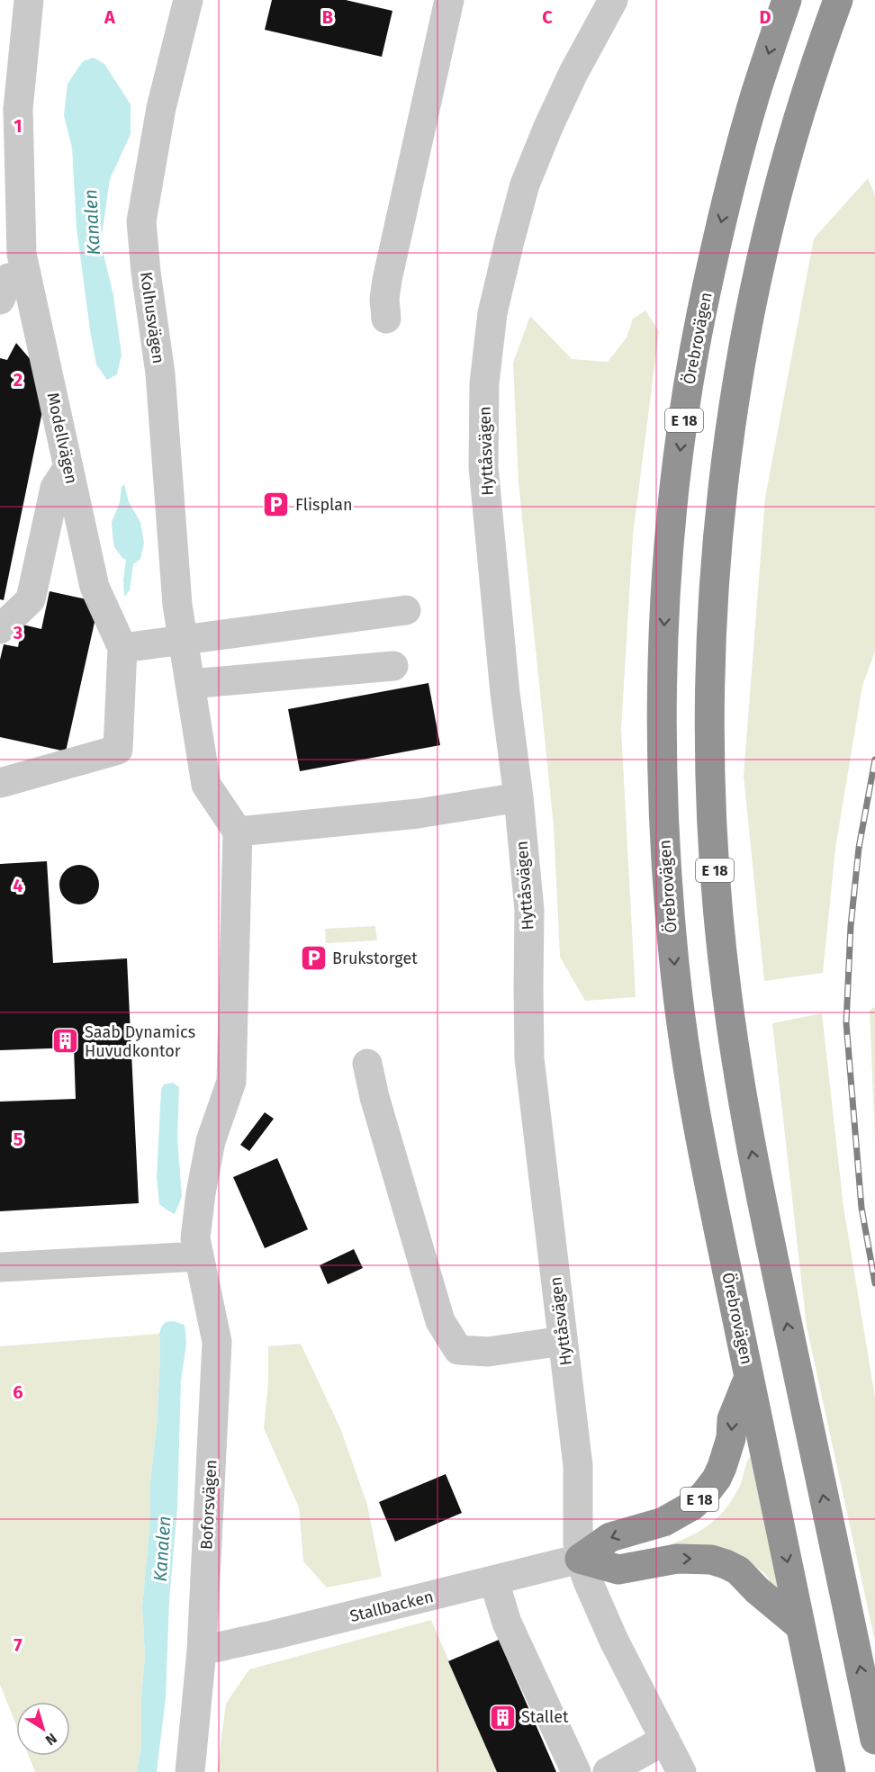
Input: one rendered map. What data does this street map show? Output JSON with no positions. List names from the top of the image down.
{
  "streets": {
    "highway": ["Örebrovägen", "E 18"],
    "street": [
      "Kolhusvägen",
      "Modellvägen",
      "Hyttåsvägen",
      "Boforsvägen",
      "Stallbacken"
    ]
  },
  "crossings": [
    ["Örebrovägen", "E 18"],
    ["E 18", "Hyttåsvägen"],
    ["E 18", "Stallbacken"],
    ["Hyttåsvägen", "Stallbacken"],
    ["Boforsvägen", "Stallbacken"]
  ],
  "water": ["Kanalen"],
  "places": {
    "parking": ["Flisplan", "Brukstorget"],
    "building": ["Saab Dynamics Huvudkontor", "Stallet"]
  },
  "north": "bottom right",
  "grid": {
    "columns": [
      "A",
      "B",
      "C",
      "D"
    ],
    "rows": [
      "1",
      "2",
      "3",
      "4",
      "5",
      "6",
      "7"
    ]
  }
}
